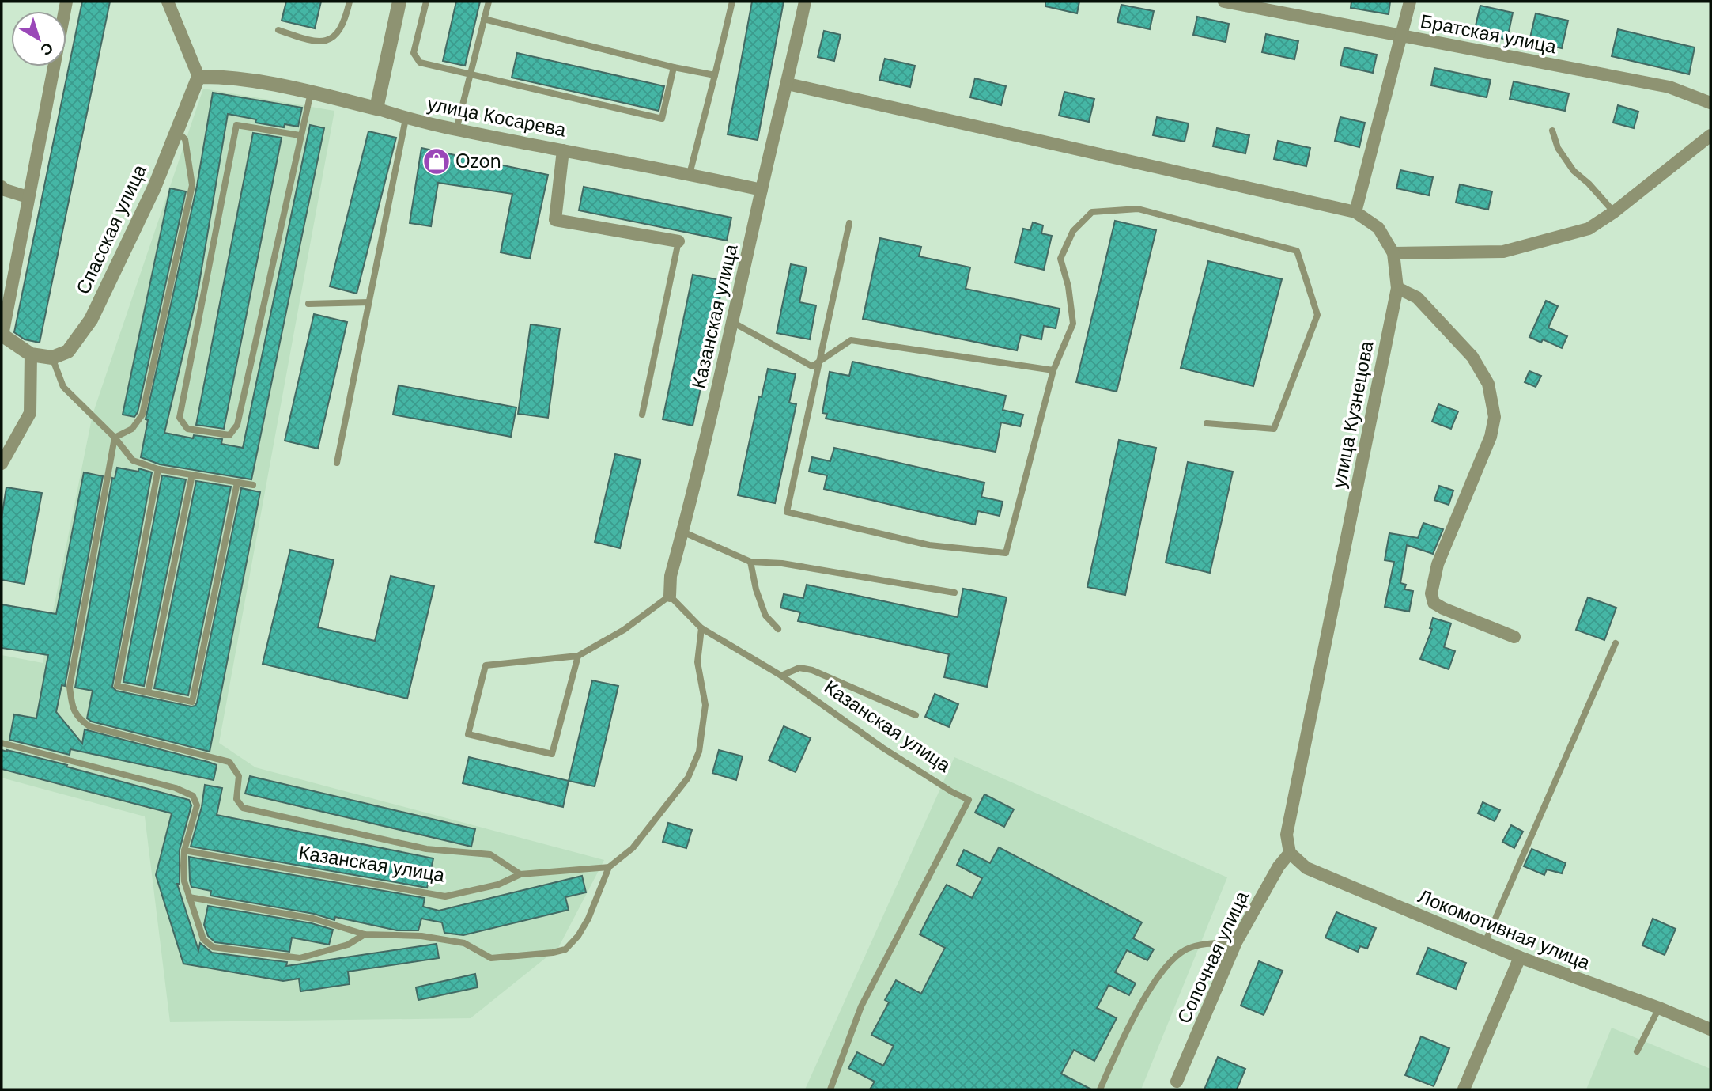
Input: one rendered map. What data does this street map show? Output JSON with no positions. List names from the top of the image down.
{
  "streets": {
    "street": [
      "Братская улица",
      "улица Косарева",
      "Спасская улица",
      "Казанская улица",
      "улица Кузнецова",
      "Локомотивная улица",
      "Сопочная улица"
    ]
  },
  "crossings": [
    ["улица Косарева", "Спасская улица"],
    ["улица Косарева", "Казанская улица"],
    ["улица Кузнецова", "Локомотивная улица"],
    ["улица Кузнецова", "Сопочная улица"],
    ["Локомотивная улица", "Сопочная улица"]
  ],
  "places": {
    "shop": ["Ozon"]
  },
  "north": "bottom right"
}
